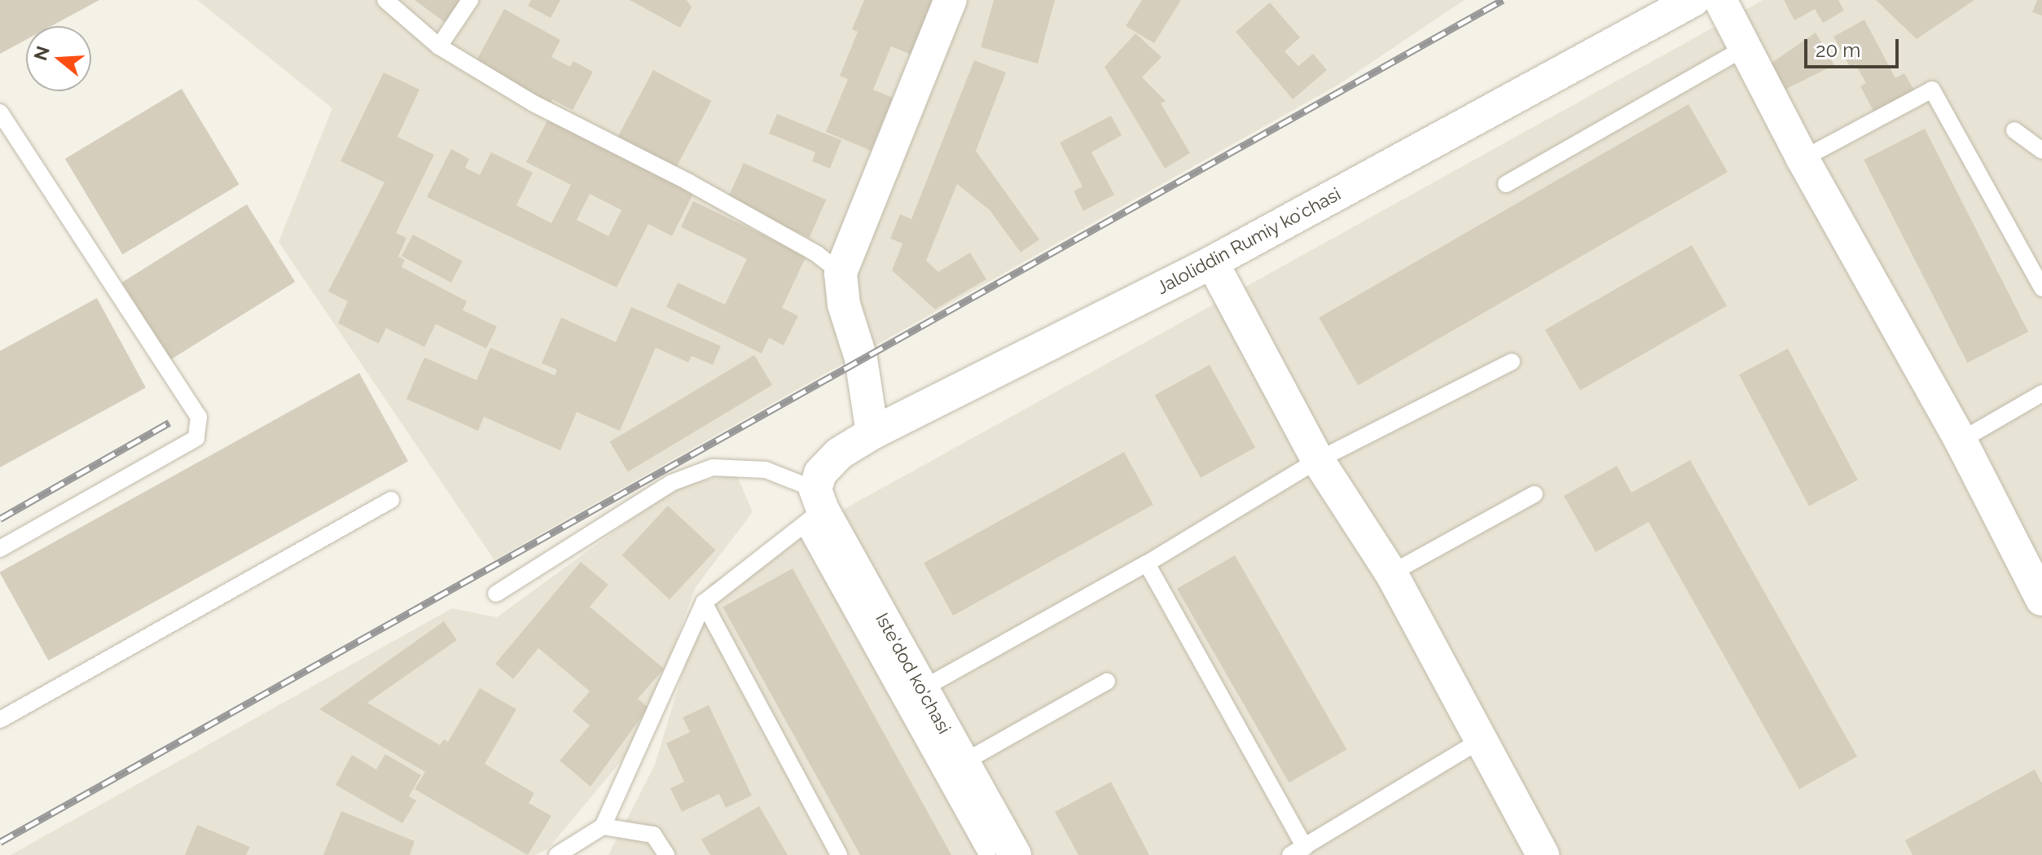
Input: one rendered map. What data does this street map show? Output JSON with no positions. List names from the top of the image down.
{
  "streets": {
    "street": ["Jaloliddin Rumiy koʻchasi", "Iste'dod ko'chasi"]
  },
  "crossings": [
    ["Jaloliddin Rumiy koʻchasi", "Iste'dod ko'chasi"]
  ],
  "scale_bar": "20 m",
  "north": "left"
}
